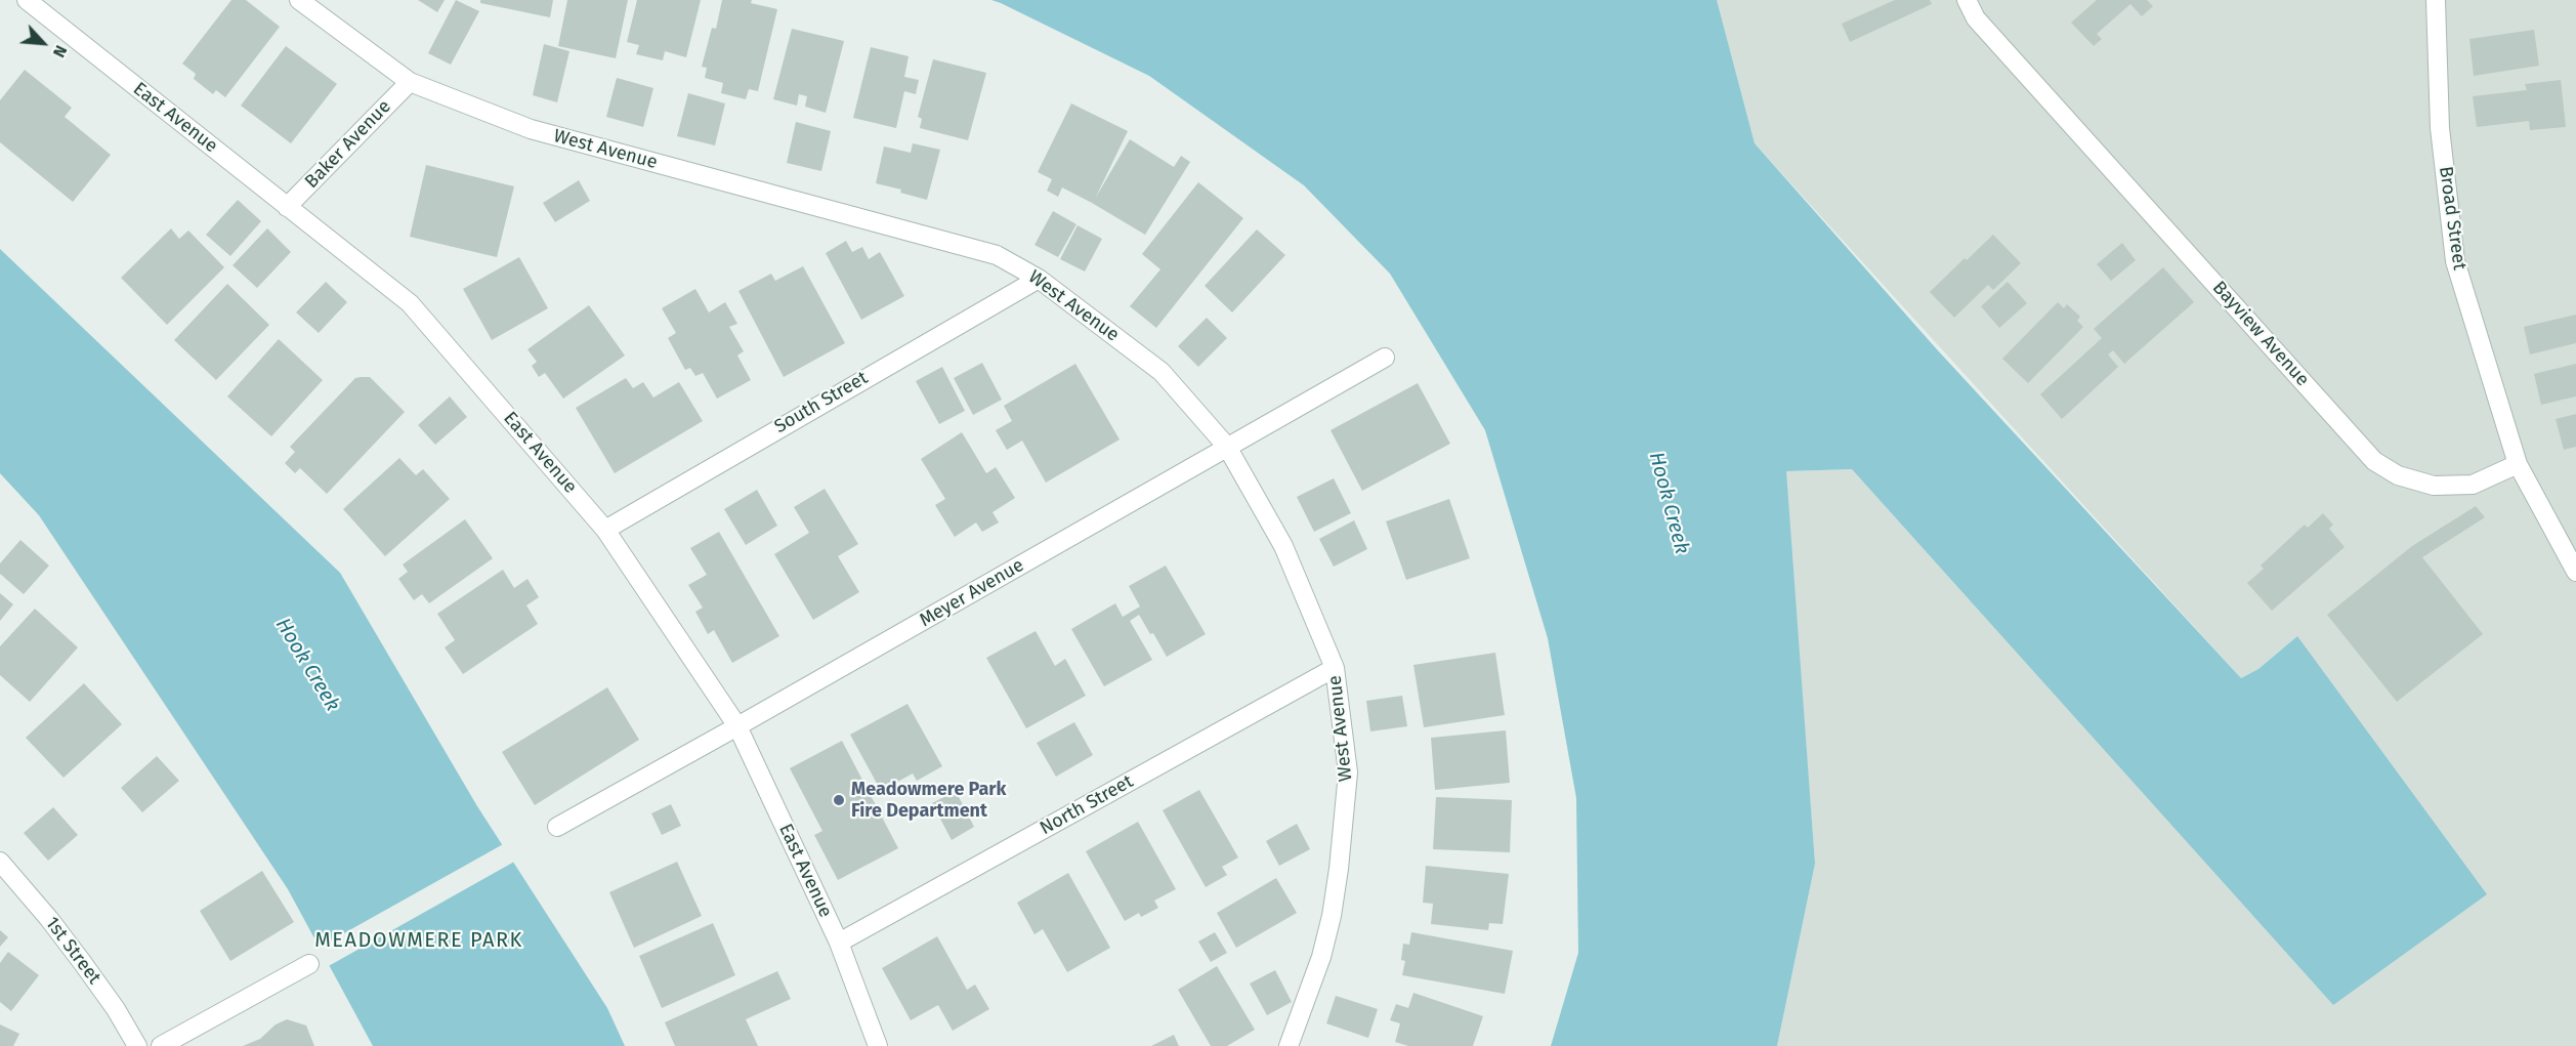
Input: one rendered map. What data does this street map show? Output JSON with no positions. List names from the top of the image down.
{
  "streets": {
    "street": [
      "East Avenue",
      "Baker Avenue",
      "West Avenue",
      "Broad Street",
      "Bayview Avenue",
      "South Street",
      "Meyer Avenue",
      "North Street",
      "1st Street"
    ]
  },
  "crossings": [
    ["East Avenue", "Baker Avenue"],
    ["East Avenue", "South Street"],
    ["East Avenue", "Meyer Avenue"],
    ["East Avenue", "North Street"],
    ["Baker Avenue", "West Avenue"],
    ["West Avenue", "South Street"],
    ["West Avenue", "Meyer Avenue"],
    ["West Avenue", "North Street"],
    ["Broad Street", "Bayview Avenue"]
  ],
  "districts": ["MEADOWMERE PARK"],
  "water": ["Hook Creek"],
  "places": ["Meadowmere Park Fire Department"],
  "north": "bottom right"
}
